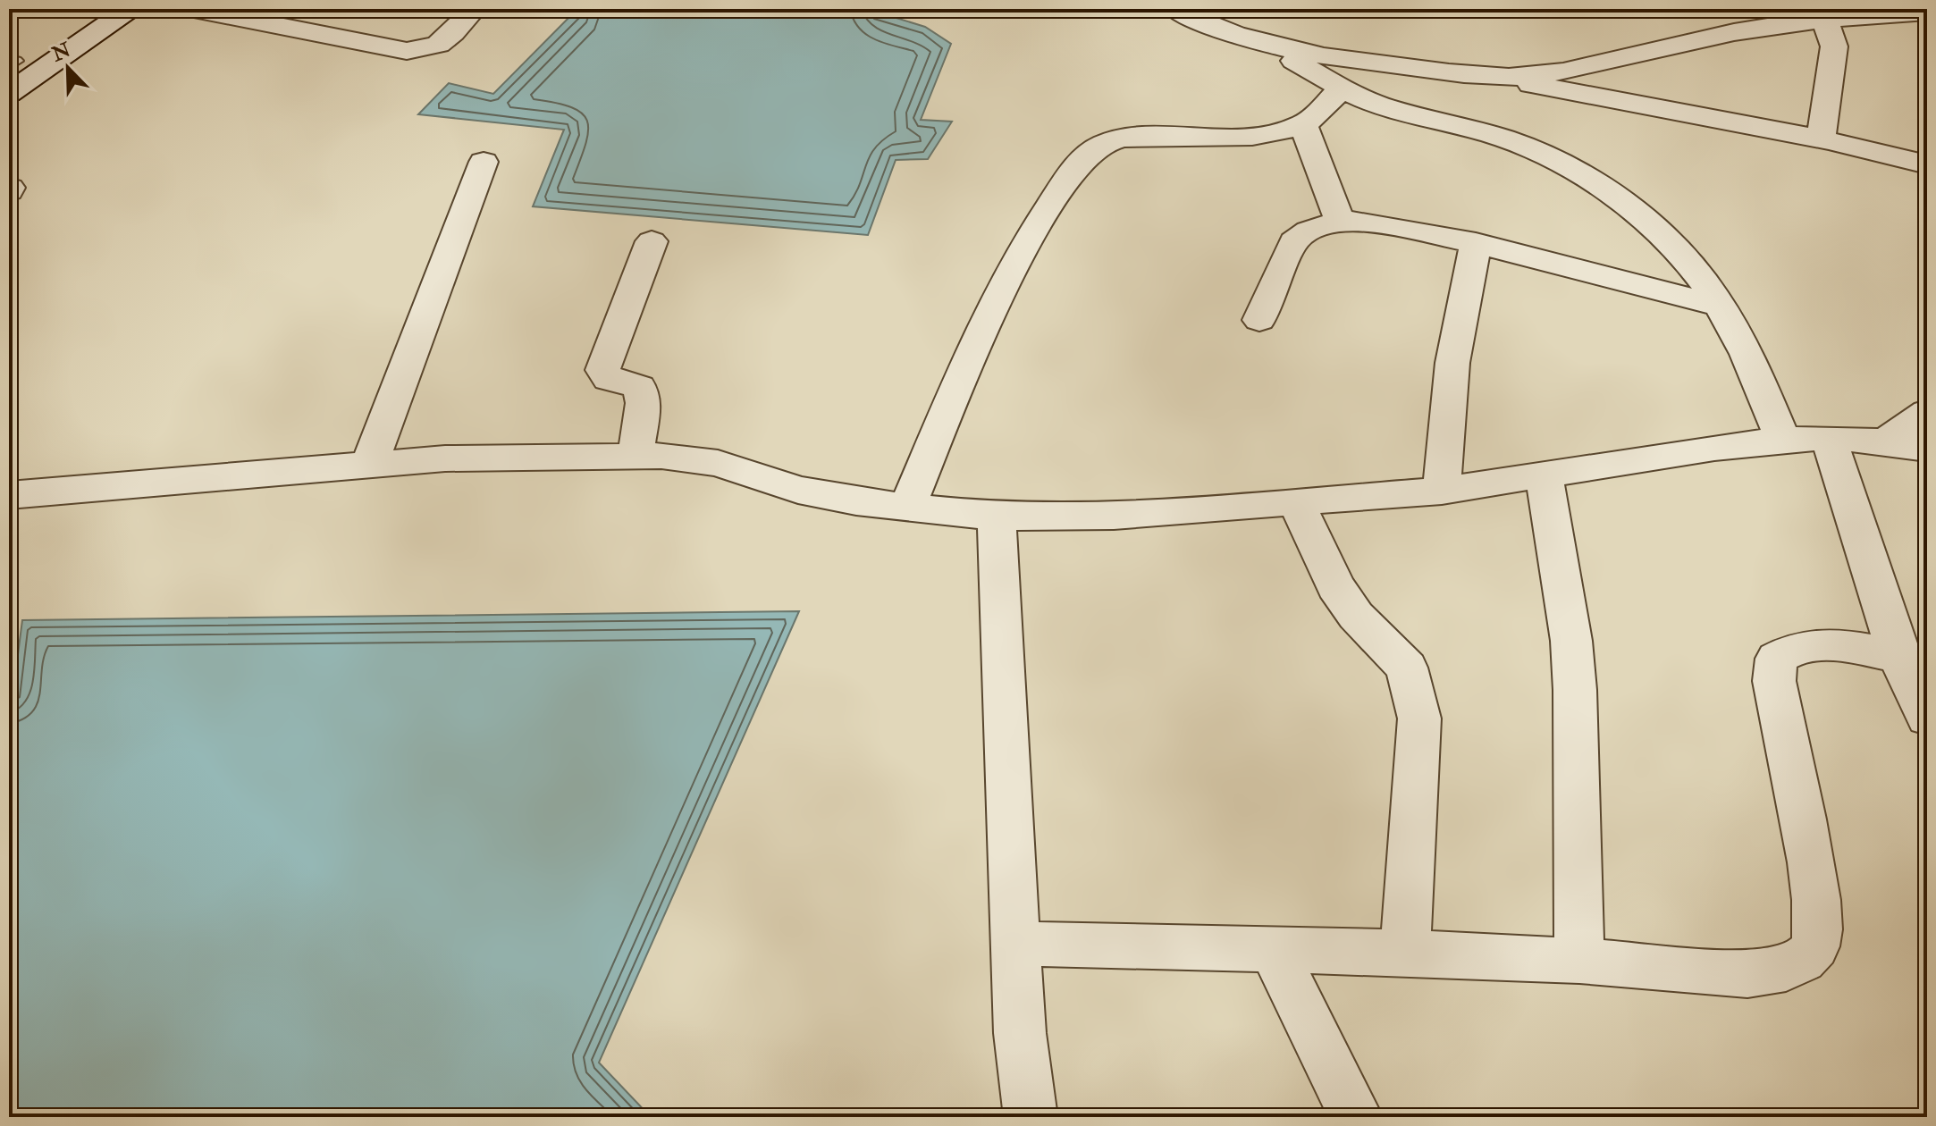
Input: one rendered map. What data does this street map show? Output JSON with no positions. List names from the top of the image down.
{
  "north": "top left"
}
